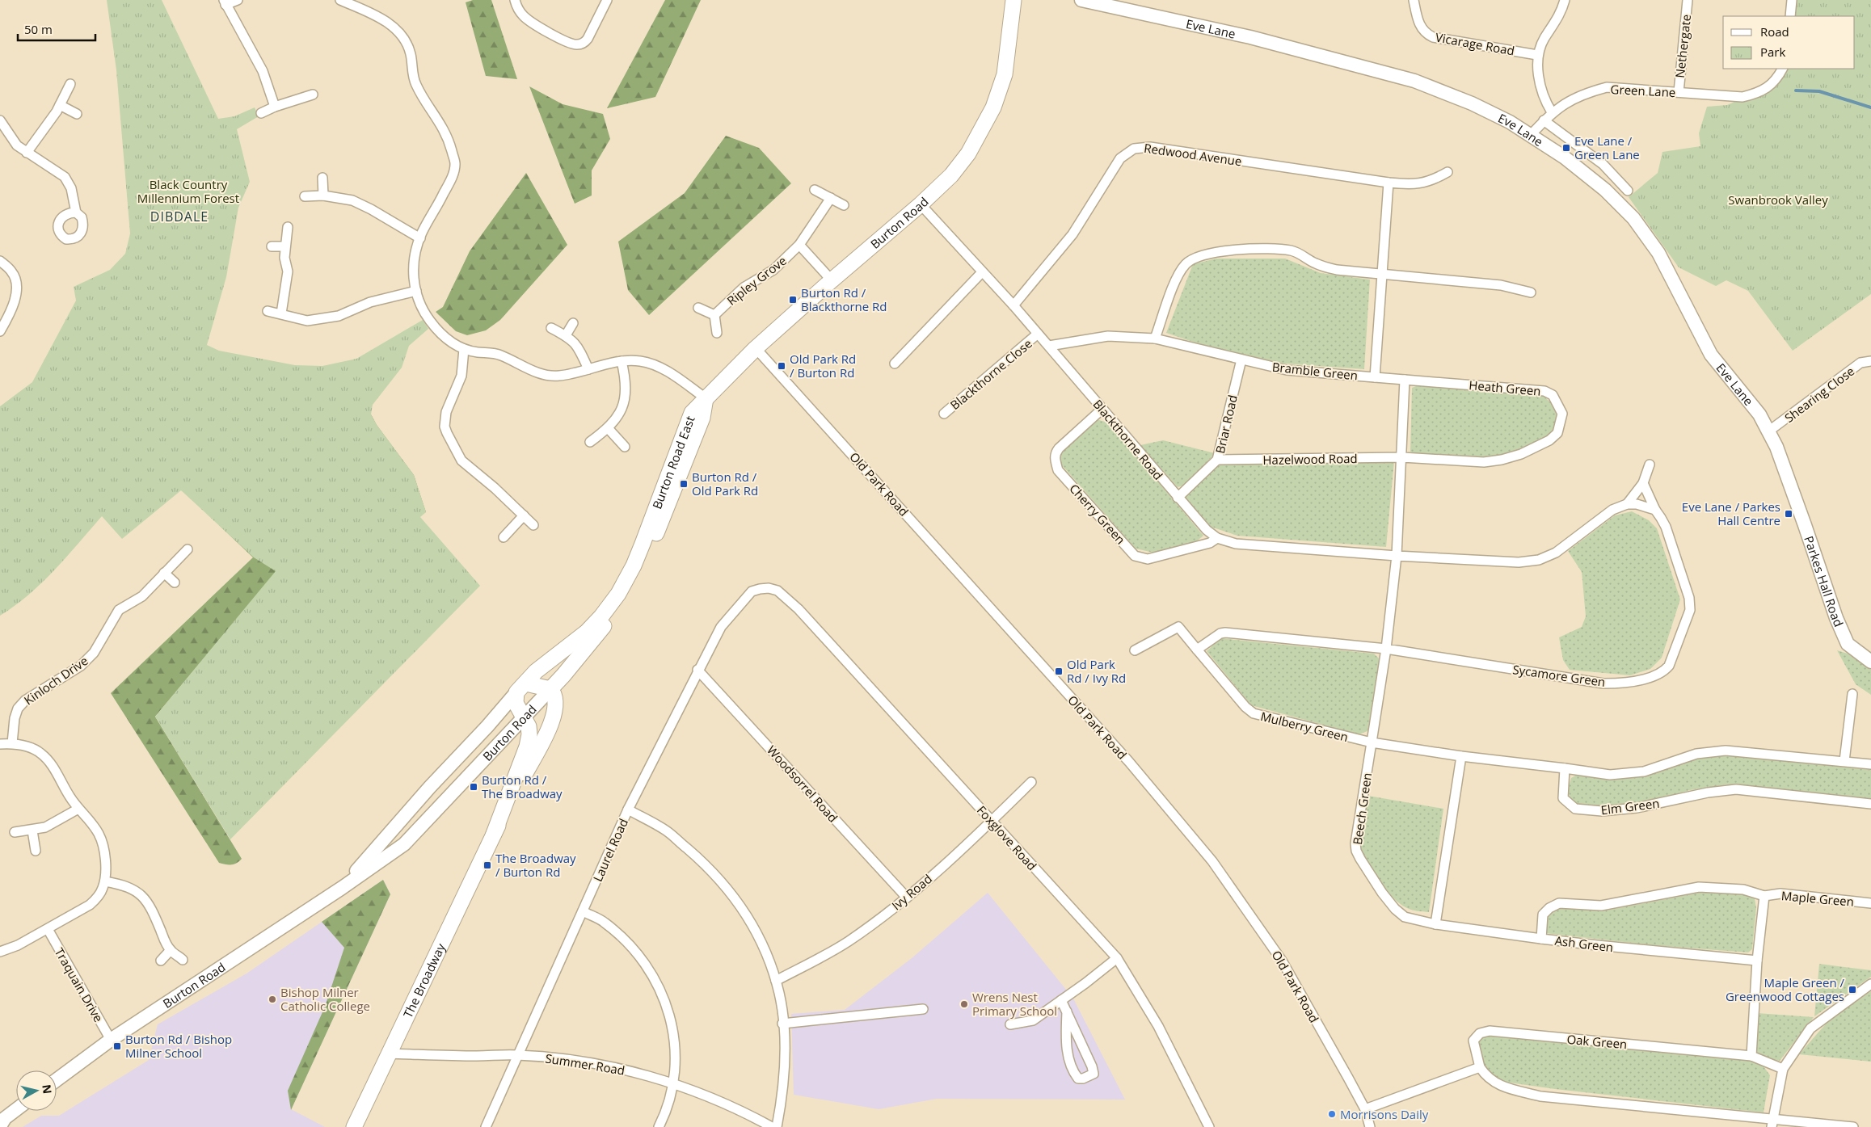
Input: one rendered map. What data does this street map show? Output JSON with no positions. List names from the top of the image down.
{
  "streets": {
    "main road": ["Burton Road", "Burton Road East", "The Broadway"],
    "street": [
      "Eve Lane",
      "Vicarage Road",
      "Nethergate",
      "Green Lane",
      "Redwood Avenue",
      "Ripley Grove",
      "Bramble Green",
      "Blackthorne Close",
      "Heath Green",
      "Shearing Close",
      "Briar Road",
      "Blackthorne Road",
      "Hazelwood Road",
      "Old Park Road",
      "Cherry Green",
      "Parkes Hall Road",
      "Sycamore Green",
      "Kinloch Drive",
      "Mulberry Green",
      "Woodsorrel Road",
      "Elm Green",
      "Beech Green",
      "Foxglove Road",
      "Laurel Road",
      "Ivy Road",
      "Maple Green",
      "Ash Green",
      "Traquain Drive",
      "Oak Green",
      "Summer Road"
    ]
  },
  "crossings": [
    ["Eve Lane", "Green Lane"],
    ["Eve Lane", "Shearing Close"],
    ["Eve Lane", "Parkes Hall Road"],
    ["Nethergate", "Green Lane"],
    ["Redwood Avenue", "Bramble Green"],
    ["Redwood Avenue", "Blackthorne Road"],
    ["Burton Road", "Blackthorne Road"],
    ["Burton Road", "Burton Road East"],
    ["Burton Road", "Old Park Road"],
    ["Burton Road", "The Broadway"],
    ["Burton Road", "Traquain Drive"],
    ["Bramble Green", "Heath Green"],
    ["Bramble Green", "Briar Road"],
    ["Bramble Green", "Blackthorne Road"],
    ["Blackthorne Close", "Blackthorne Road"],
    ["Heath Green", "Hazelwood Road"],
    ["Briar Road", "Blackthorne Road"],
    ["Briar Road", "Hazelwood Road"],
    ["Blackthorne Road", "Cherry Green"],
    ["Burton Road East", "The Broadway"],
    ["Mulberry Green", "Beech Green"],
    ["Woodsorrel Road", "Laurel Road"],
    ["Woodsorrel Road", "Ivy Road"],
    ["Beech Green", "Ash Green"],
    ["Foxglove Road", "Laurel Road"],
    ["Foxglove Road", "Ivy Road"],
    ["Laurel Road", "Summer Road"],
    ["Maple Green", "Ash Green"],
    ["Maple Green", "Oak Green"],
    ["The Broadway", "Summer Road"]
  ],
  "districts": ["DIBDALE"],
  "parks": ["Black Country Millennium Forest", "Swanbrook Valley"],
  "places": {
    "transit": [
      "Eve Lane / Green Lane",
      "Burton Rd / Blackthorne Rd",
      "Old Park Rd / Burton Rd",
      "Burton Rd / Old Park Rd",
      "Eve Lane / Parkes Hall Centre",
      "Old Park Rd / Ivy Rd",
      "Burton Rd / The Broadway",
      "The Broadway / Burton Rd",
      "Maple Green / Greenwood Cottages",
      "Burton Rd / Bishop Milner School"
    ],
    "other": ["Bishop Milner Catholic College", "Wrens Nest Primary School", "Morrisons Daily"]
  },
  "legend": ["Road", "Park"],
  "scale_bar": "50 m",
  "north": "right"
}
